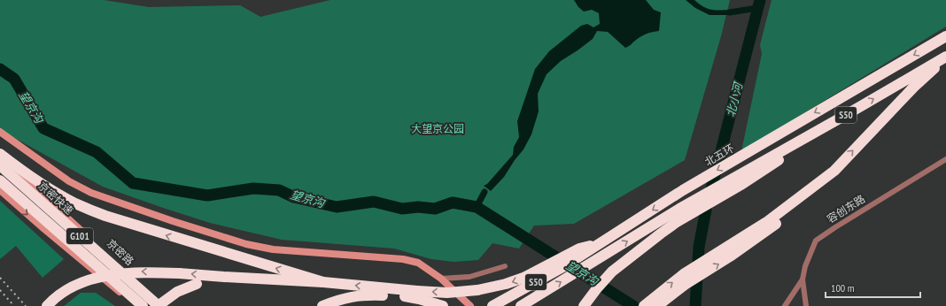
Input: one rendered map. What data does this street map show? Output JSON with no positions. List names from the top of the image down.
{
  "streets": {
    "highway": [
      "S50",
      "北五环",
      "京密快速",
      "G101"
    ],
    "street": ["容创东路", "京密路"]
  },
  "crossings": [
    ["S50", "北五环"]
  ],
  "water": ["北小河", "望京沟"],
  "parks": ["大望京公园"],
  "scale_bar": "100 m"
}
